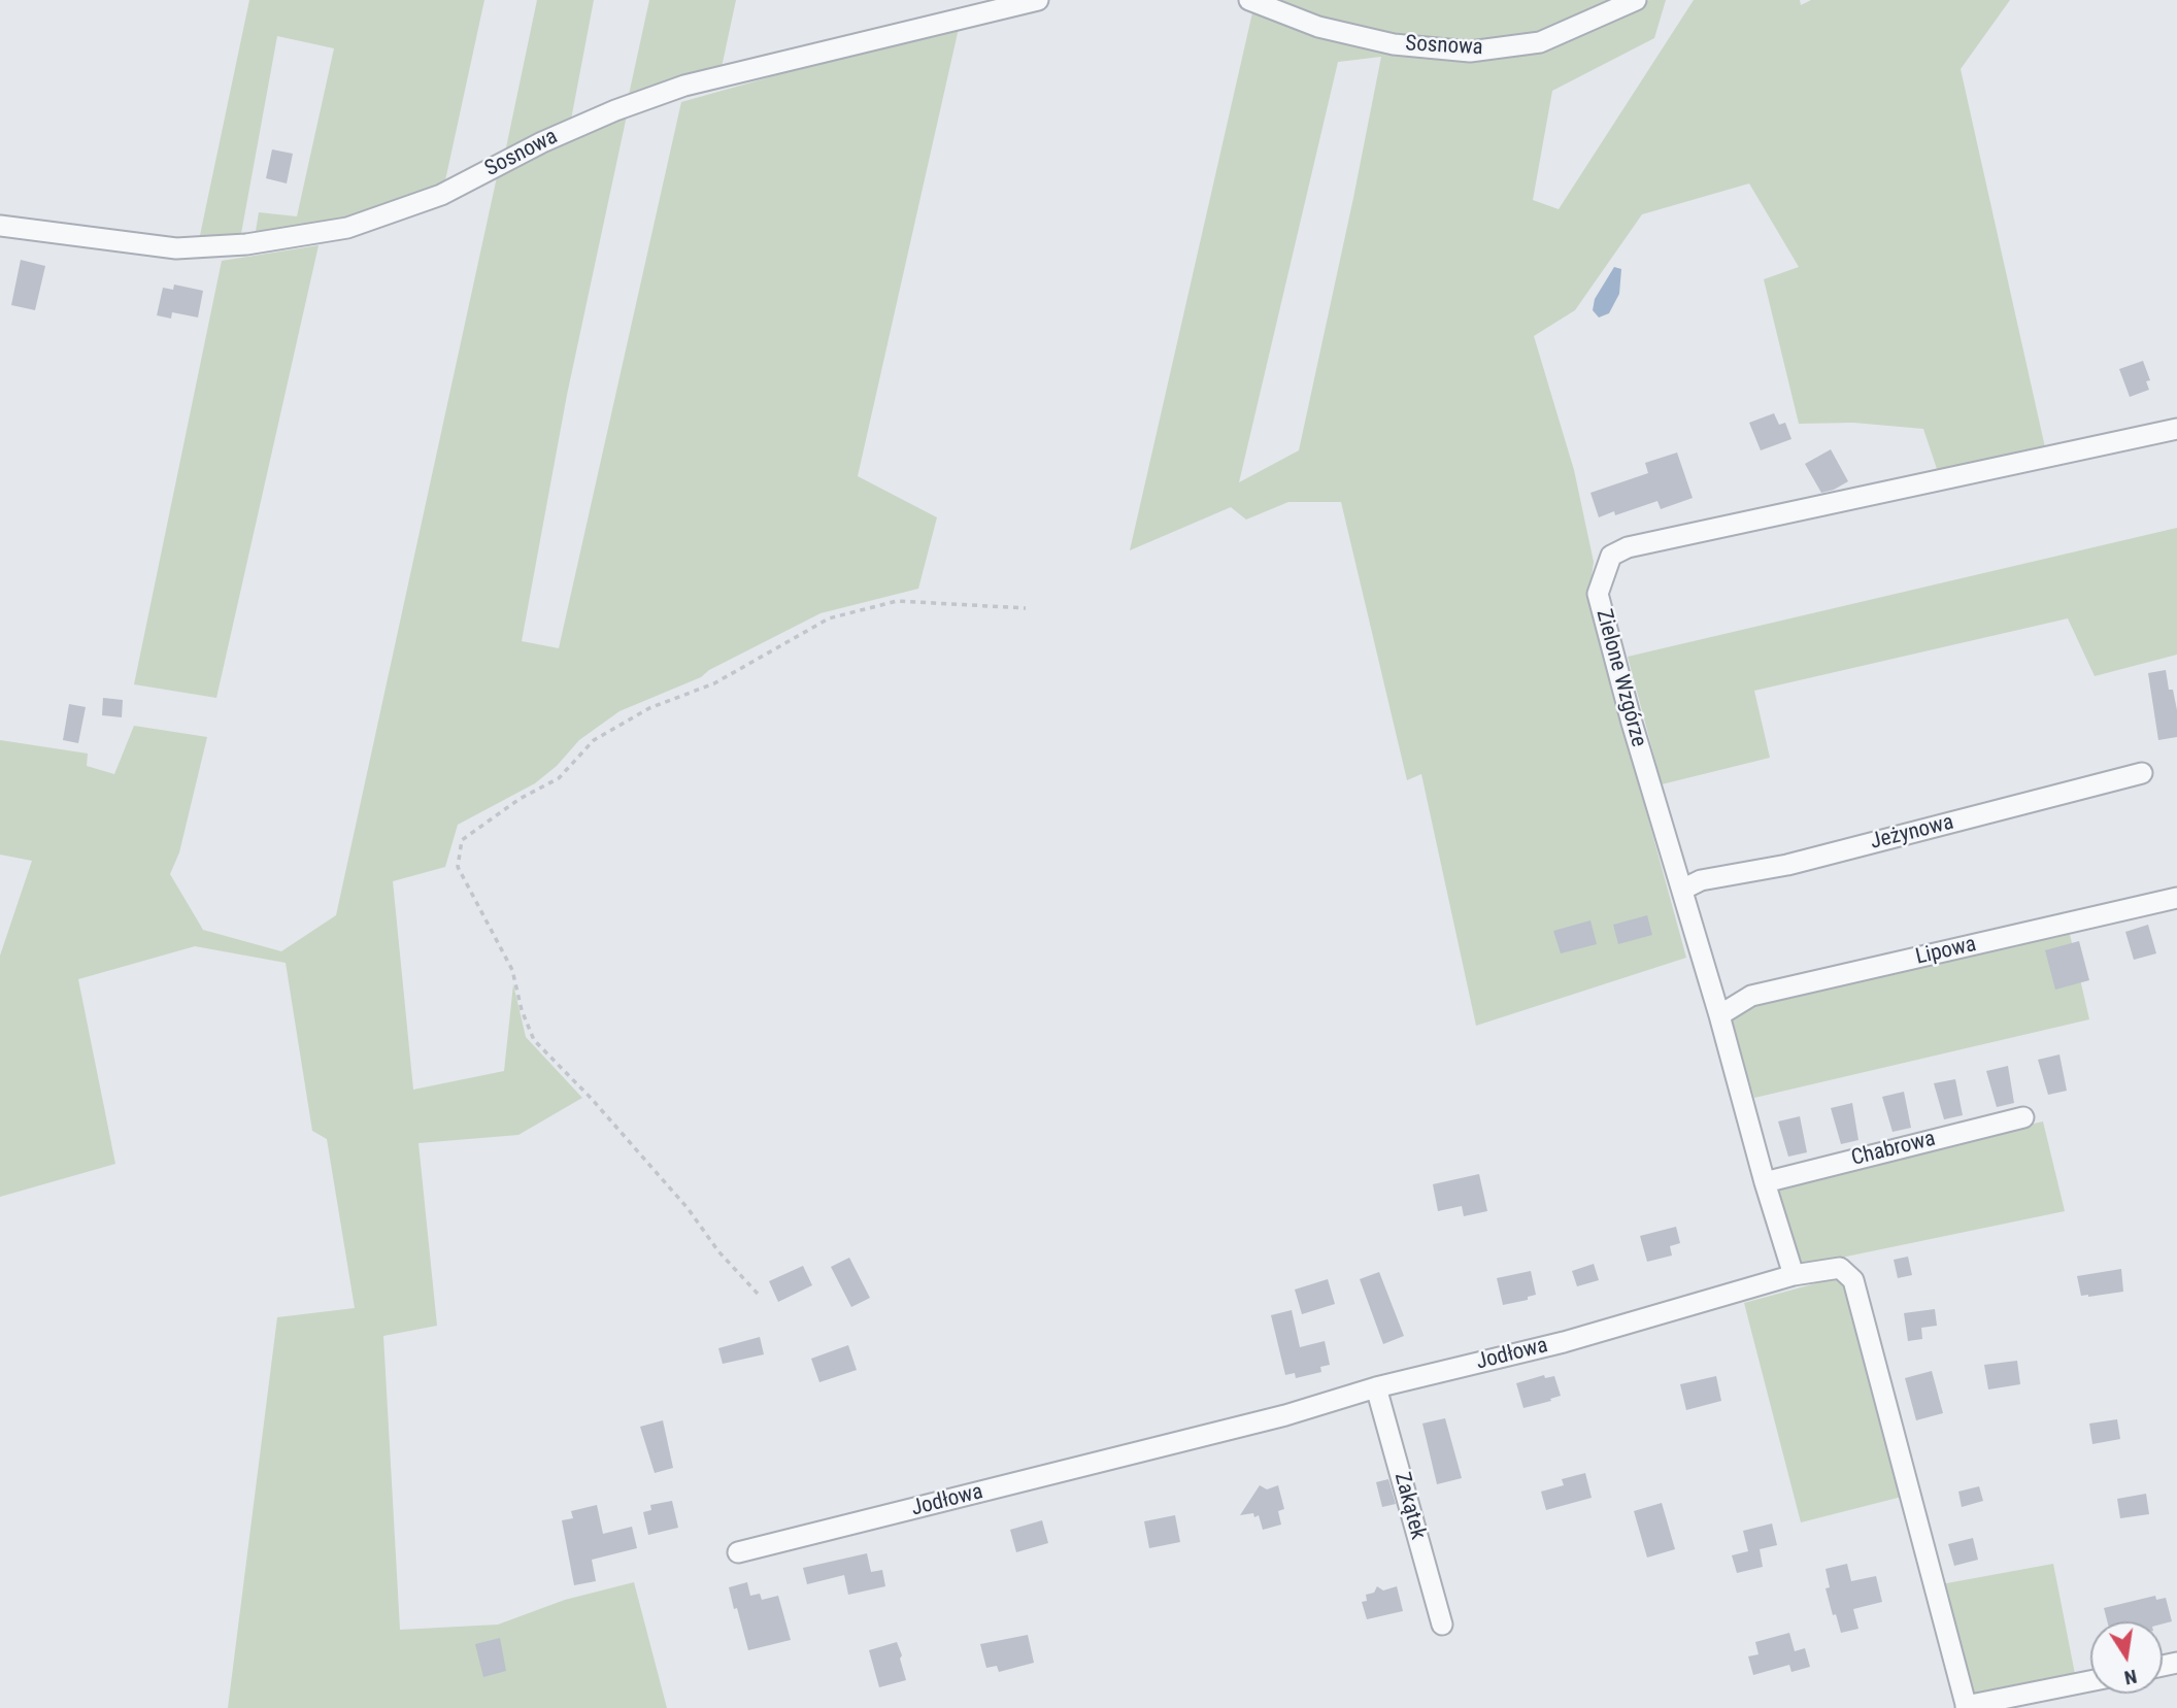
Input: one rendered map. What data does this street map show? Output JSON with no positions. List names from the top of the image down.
{
  "streets": {
    "street": [
      "Sosnowa",
      "Zielone Wzgórze",
      "Jeżynowa",
      "Lipowa",
      "Chabrowa",
      "Jodłowa",
      "Zakątek"
    ]
  },
  "crossings": [
    ["Zielone Wzgórze", "Jeżynowa"],
    ["Zielone Wzgórze", "Lipowa"],
    ["Zielone Wzgórze", "Chabrowa"],
    ["Zielone Wzgórze", "Jodłowa"],
    ["Jodłowa", "Zakątek"]
  ],
  "north": "bottom"
}
